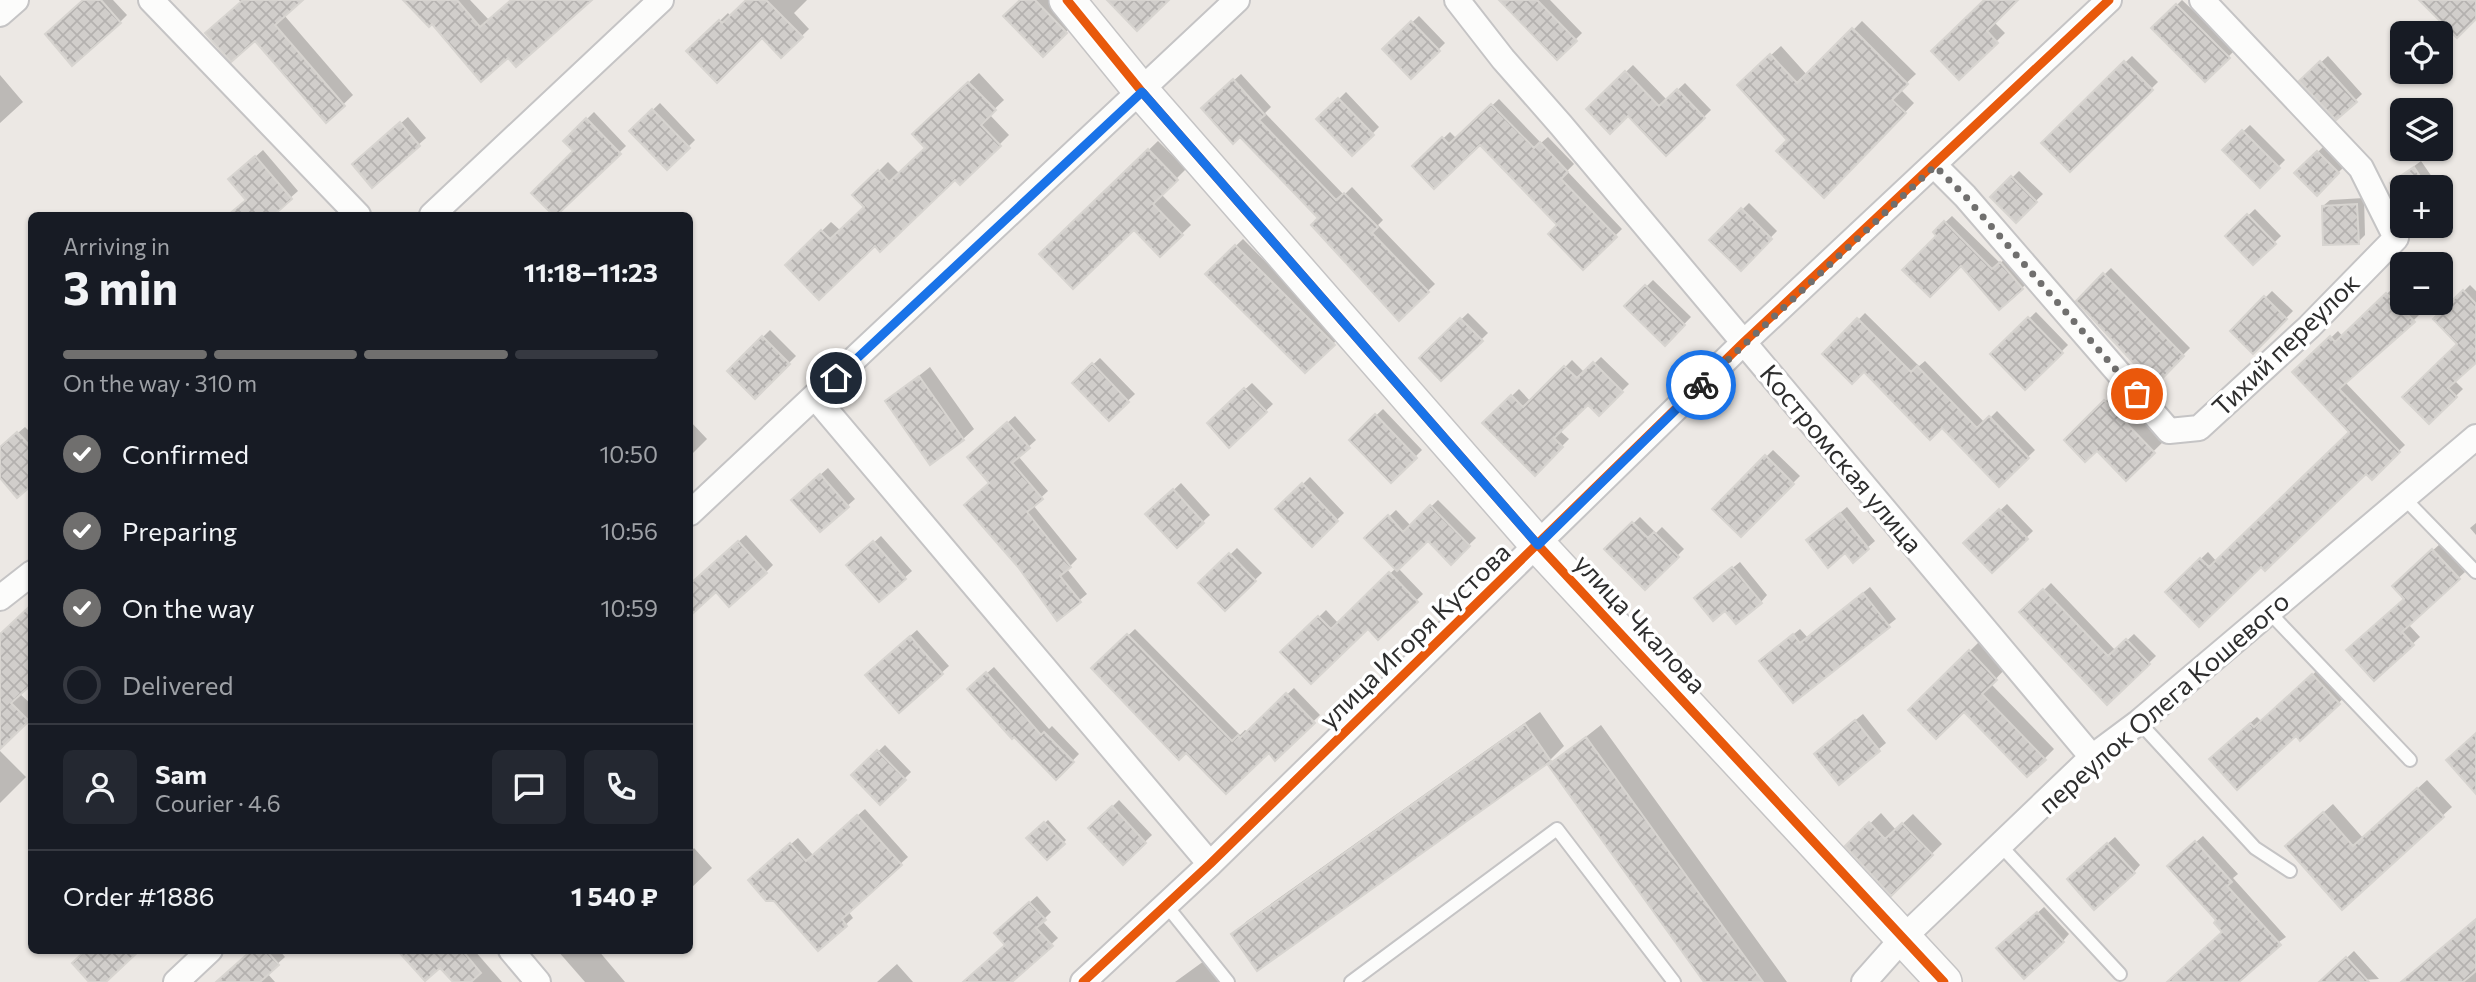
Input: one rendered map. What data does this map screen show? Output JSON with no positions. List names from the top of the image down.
{
  "streets": {
    "street": [
      "Тихий переулок",
      "Костромская улица",
      "улица Чкалова",
      "улица Игоря Кустова",
      "переулок Олега Кошевого"
    ]
  },
  "crossings": [
    ["Тихий переулок", "улица Игоря Кустова"],
    ["Костромская улица", "улица Игоря Кустова"],
    ["Костромская улица", "переулок Олега Кошевого"],
    ["улица Чкалова", "улица Игоря Кустова"],
    ["улица Чкалова", "переулок Олега Кошевого"]
  ],
  "page": {
    "map_buttons": ["+", "−"],
    "heading": ["3 min", "Arriving in", "11:18–11:23"],
    "panel": [
      "Sam",
      "Courier · 4.6",
      "Order #1886",
      "1 540 ₽"
    ],
    "bar": "On the way · 310 m",
    "list": [
      ["Confirmed", "10:50"],
      ["Preparing", "10:56"],
      ["On the way", "10:59"],
      "Delivered"
    ]
  }
}
